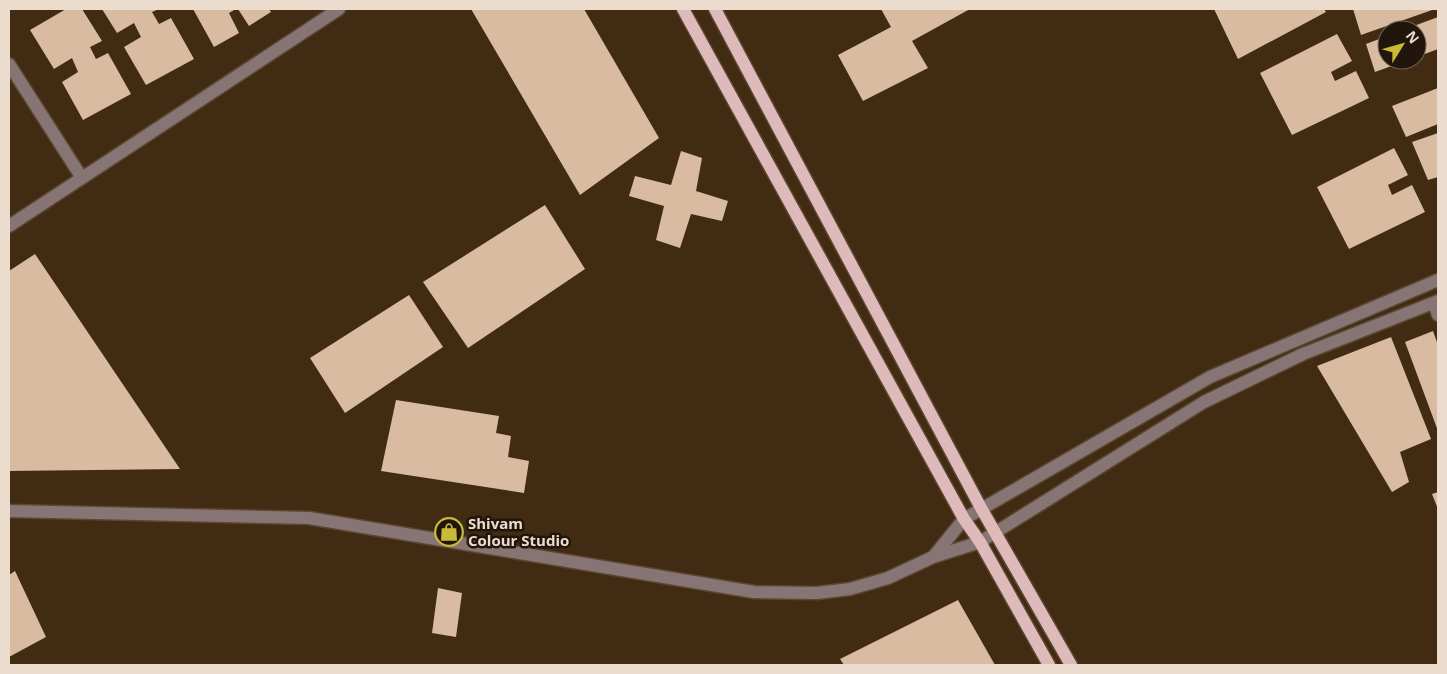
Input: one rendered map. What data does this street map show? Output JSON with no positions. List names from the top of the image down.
{
  "places": {
    "shop": ["Shivam Colour Studio"]
  },
  "north": "top right"
}
